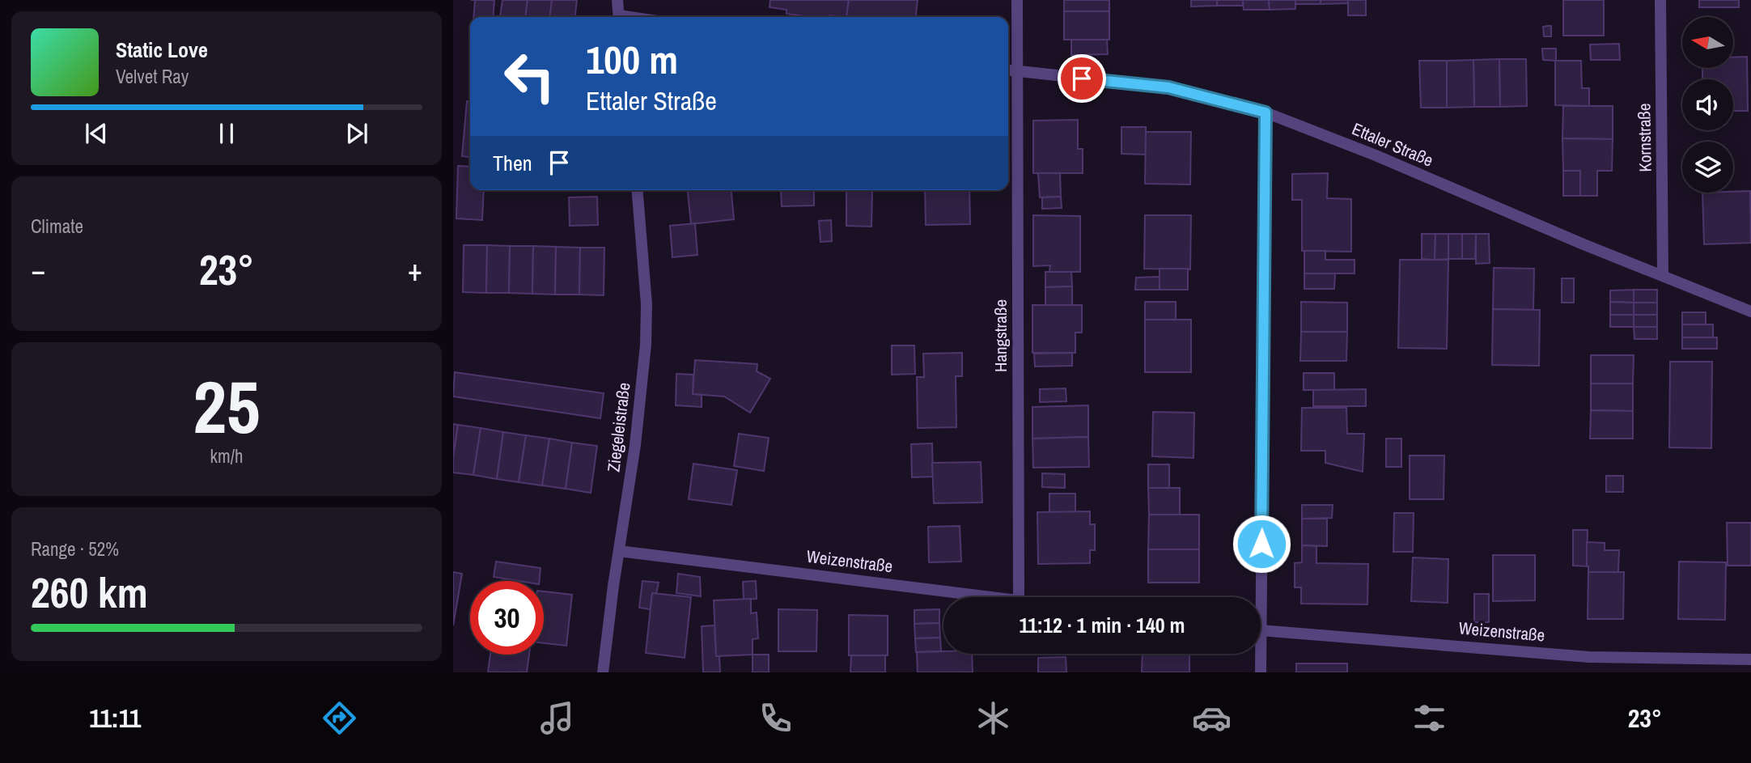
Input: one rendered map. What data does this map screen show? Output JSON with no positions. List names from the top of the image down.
{
  "streets": {
    "street": [
      "Kornstraße",
      "Ettaler Straße",
      "Hangstraße",
      "Ziegeleistraße",
      "Weizenstraße"
    ]
  },
  "crossings": [
    ["Kornstraße", "Ettaler Straße"],
    ["Ettaler Straße", "Hangstraße"],
    ["Ziegeleistraße", "Weizenstraße"]
  ],
  "north": "left",
  "page": {
    "turn": ["100 m", "Ettaler Straße"],
    "song": ["Static Love", "Velvet Ray"],
    "then": "Then",
    "tile": [
      "Climate",
      ["25", "km/h"],
      ["Range · 52%", "260 km"]
    ],
    "heat": ["−", "23°", "+"],
    "limit": "30",
    "trip": "11:12 · 1 min · 140 m",
    "tabs": ["11:11", "23°"]
  }
}
